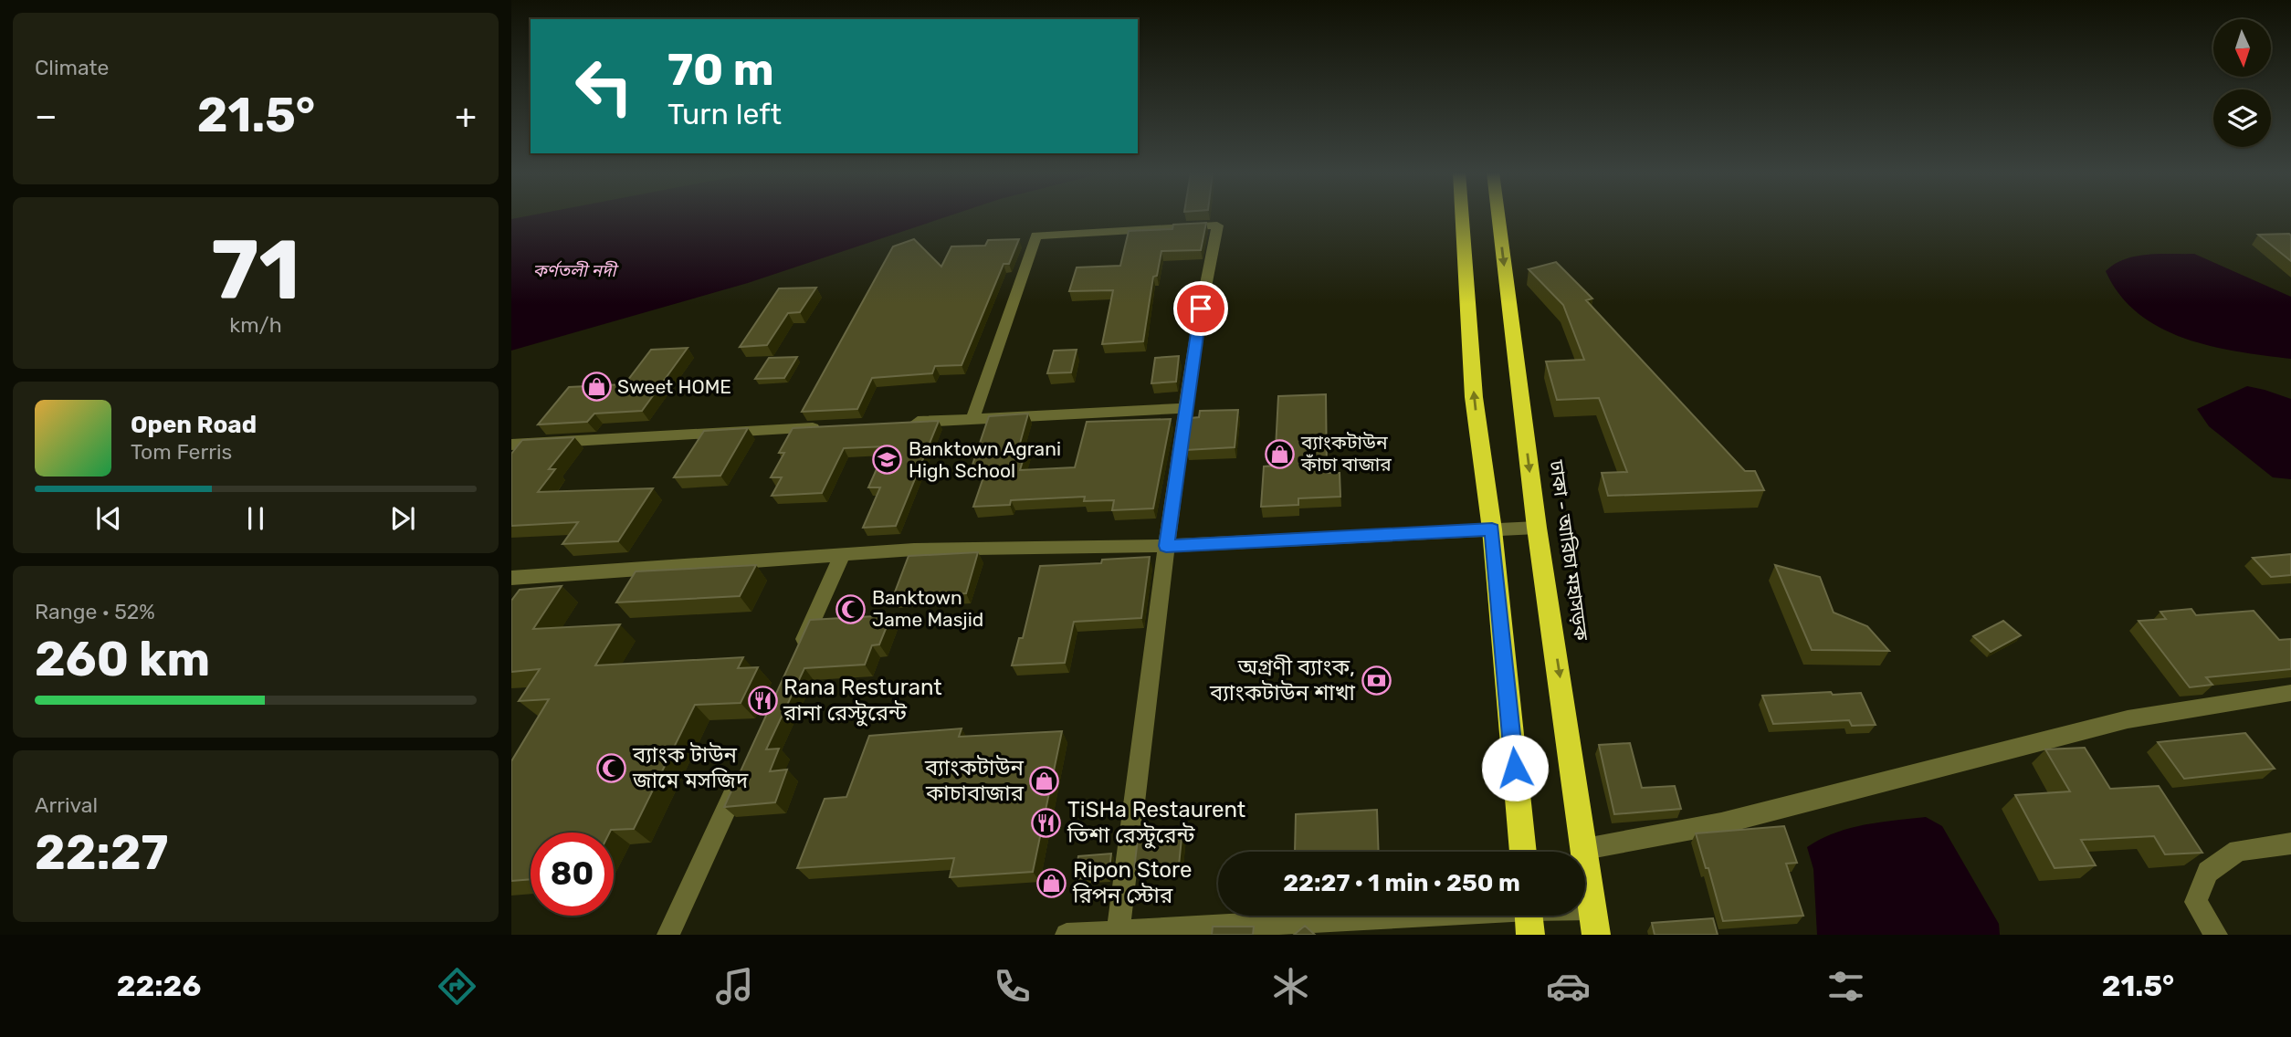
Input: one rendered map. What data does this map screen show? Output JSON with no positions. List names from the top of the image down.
{
  "streets": {
    "highway": ["ঢাকা - আরিচা মহাসড়ক"]
  },
  "water": ["কর্ণতলী নদী"],
  "places": {
    "shop": [
      "Sweet HOME",
      "ব্যাংকটাউন কাঁচা বাজার",
      "ব্যাংকটাউন কাচাবাজার",
      "Ripon Store রিপন স্টোর"
    ],
    "school or university": ["Banktown Agrani High School"],
    "mosque": ["Banktown Jame Masjid", "ব্যাংক টাউন জামে মসজিদ"],
    "bank": ["অগ্রণী ব্যাংক, ব্যাংকটাউন শাখা"],
    "restaurant": ["Rana Resturant রানা রেস্টুরেন্ট", "TiSHa Restaurent তিশা রেস্টুরেন্ট"]
  },
  "north": "bottom",
  "page": {
    "tile": [
      "Climate",
      ["71", "km/h"],
      ["Range · 52%", "260 km"],
      ["Arrival", "22:27"]
    ],
    "turn": ["70 m", "Turn left"],
    "heat": ["−", "21.5°", "+"],
    "song": ["Open Road", "Tom Ferris"],
    "limit": "80",
    "trip": "22:27 · 1 min · 250 m",
    "tabs": ["22:26", "21.5°"]
  }
}
